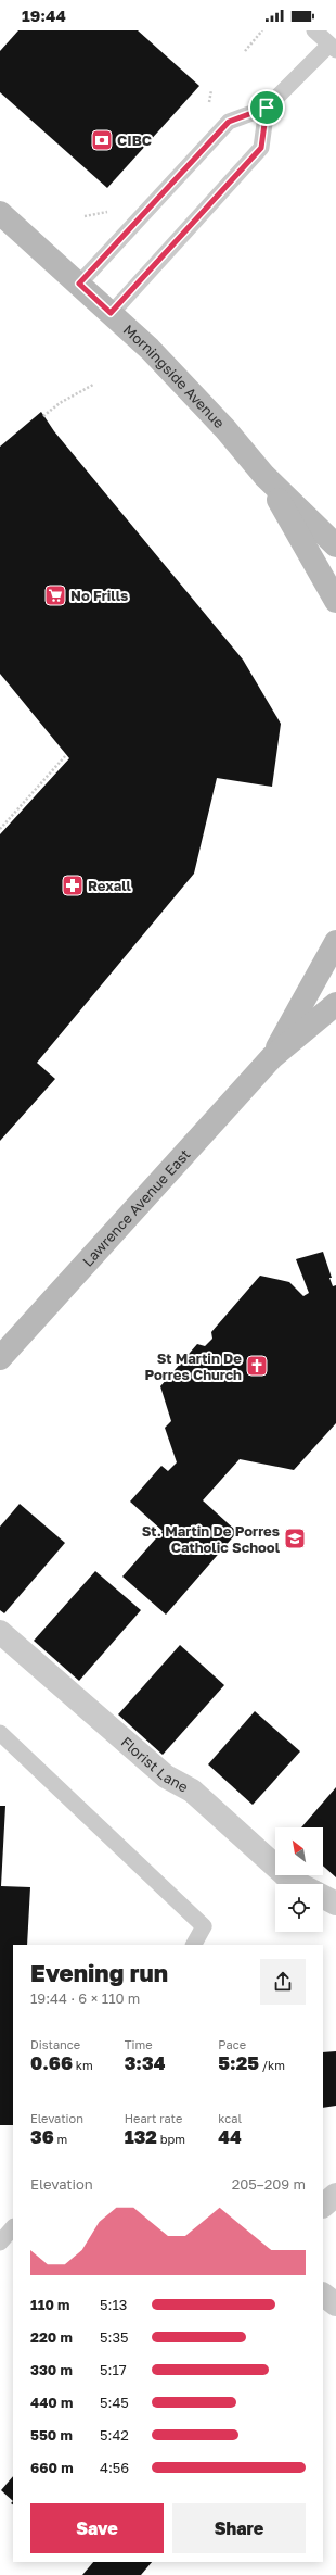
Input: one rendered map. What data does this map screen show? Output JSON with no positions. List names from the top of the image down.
{
  "streets": {
    "main road": ["Morningside Avenue", "Lawrence Avenue East"],
    "street": ["Florist Lane"]
  },
  "places": {
    "bank": ["CIBC"],
    "supermarket": ["No Frills"],
    "pharmacy": ["Rexall"],
    "church": ["St Martin De Porres Church"],
    "school or university": ["St. Martin De Porres Catholic School"]
  },
  "north": "top left",
  "page": {
    "status": "19:44",
    "heading": ["Evening run", "19:44 · 6 × 110 m"],
    "stats": [
      ["Distance", "0.66 km"],
      ["Time", "3:34"],
      ["Pace", "5:25 /km"],
      ["Elevation", "36 m"],
      ["Heart rate", "132 bpm"],
      ["kcal", "44"]
    ],
    "chart": ["Elevation", "205–209 m"],
    "list": [
      {
        "name": "110 m",
        "note": "5:13"
      },
      {
        "name": "220 m",
        "note": "5:35"
      },
      {
        "name": "330 m",
        "note": "5:17"
      },
      {
        "name": "440 m",
        "note": "5:45"
      },
      {
        "name": "550 m",
        "note": "5:42"
      },
      {
        "name": "660 m",
        "note": "4:56"
      }
    ],
    "buttons": ["Save", "Share"]
  }
}
